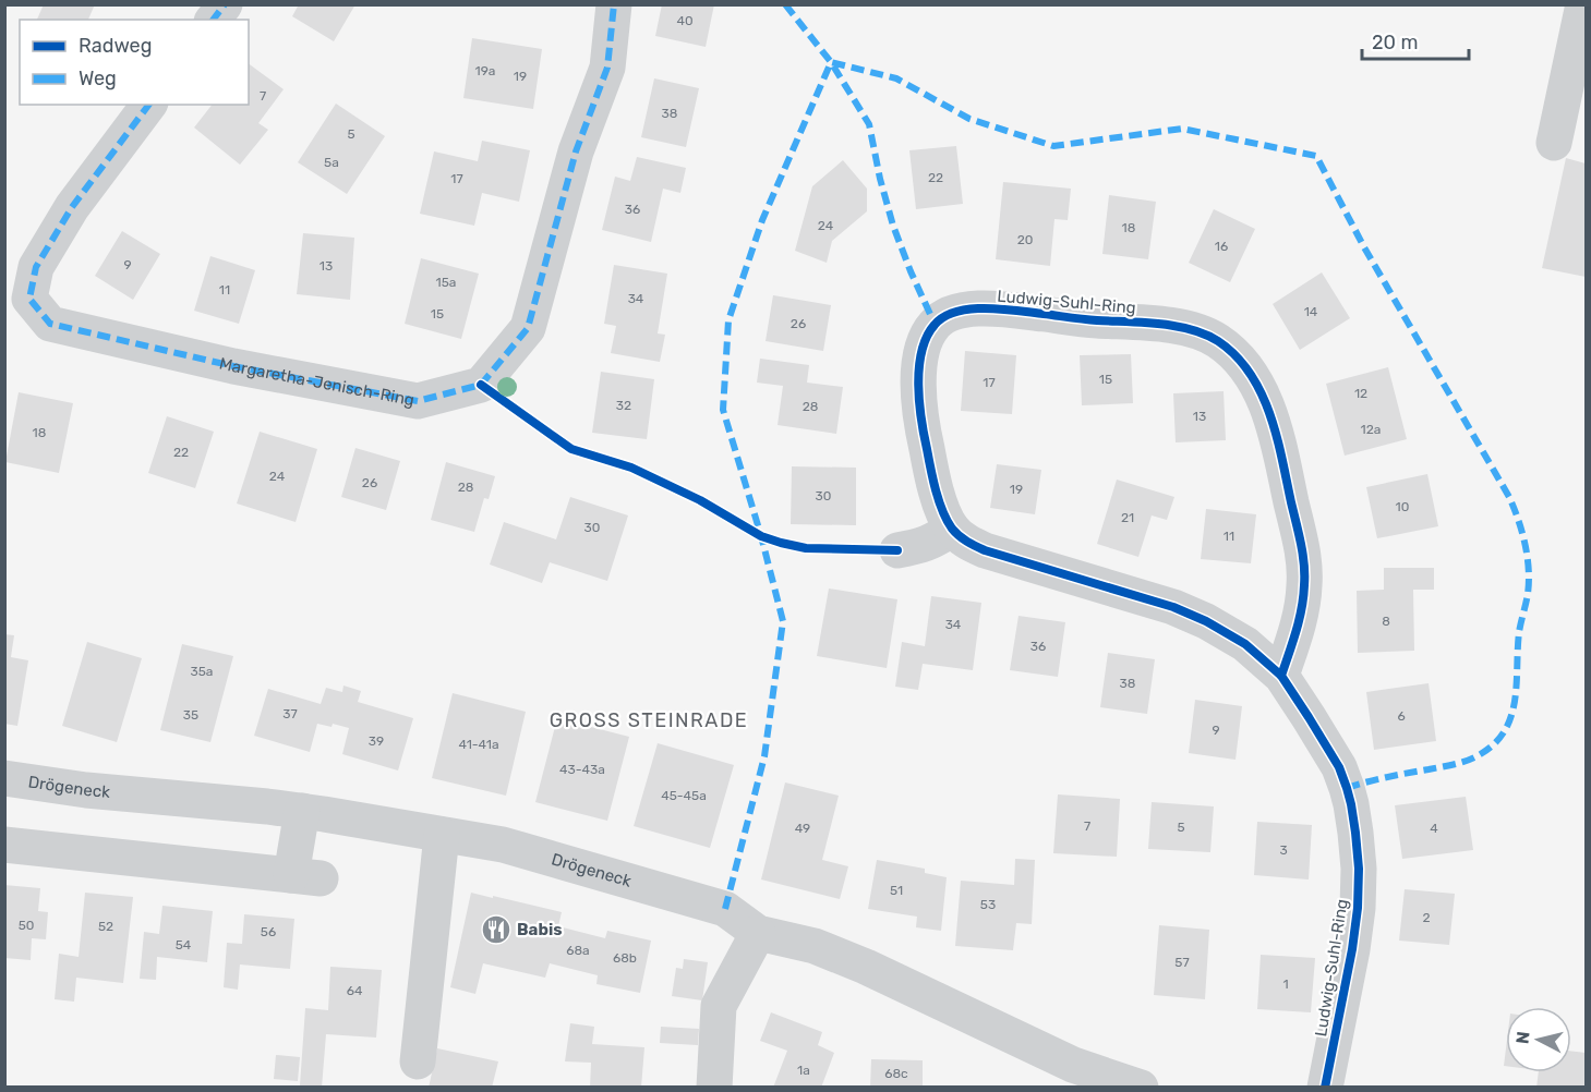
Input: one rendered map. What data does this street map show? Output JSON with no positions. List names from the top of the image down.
{
  "streets": {
    "street": ["Ludwig-Suhl-Ring", "Margaretha-Jenisch-Ring", "Drögeneck"]
  },
  "districts": ["GROSS STEINRADE"],
  "places": {
    "restaurant": ["Babis"]
  },
  "house_numbers": [
    "40",
    "19a",
    "19",
    "7",
    "38",
    "5",
    "5a",
    "22",
    "17",
    "36",
    "24",
    "18",
    "20",
    "16",
    "9",
    "13",
    "15a",
    "11",
    "34",
    "14",
    "15",
    "26",
    "15",
    "17",
    "12",
    "32",
    "28",
    "13",
    "12a",
    "18",
    "22",
    "24",
    "26",
    "28",
    "19",
    "30",
    "10",
    "21",
    "30",
    "11",
    "8",
    "34",
    "36",
    "35a",
    "38",
    "37",
    "35",
    "6",
    "9",
    "39",
    "41-41a",
    "43-43a",
    "45-45a",
    "7",
    "5",
    "49",
    "4",
    "3",
    "51",
    "53",
    "2",
    "50",
    "52",
    "56",
    "54",
    "68a",
    "68b",
    "57",
    "1",
    "64",
    "1a",
    "68c"
  ],
  "legend": ["Radweg", "Weg"],
  "scale_bar": "20 m",
  "north": "left"
}
